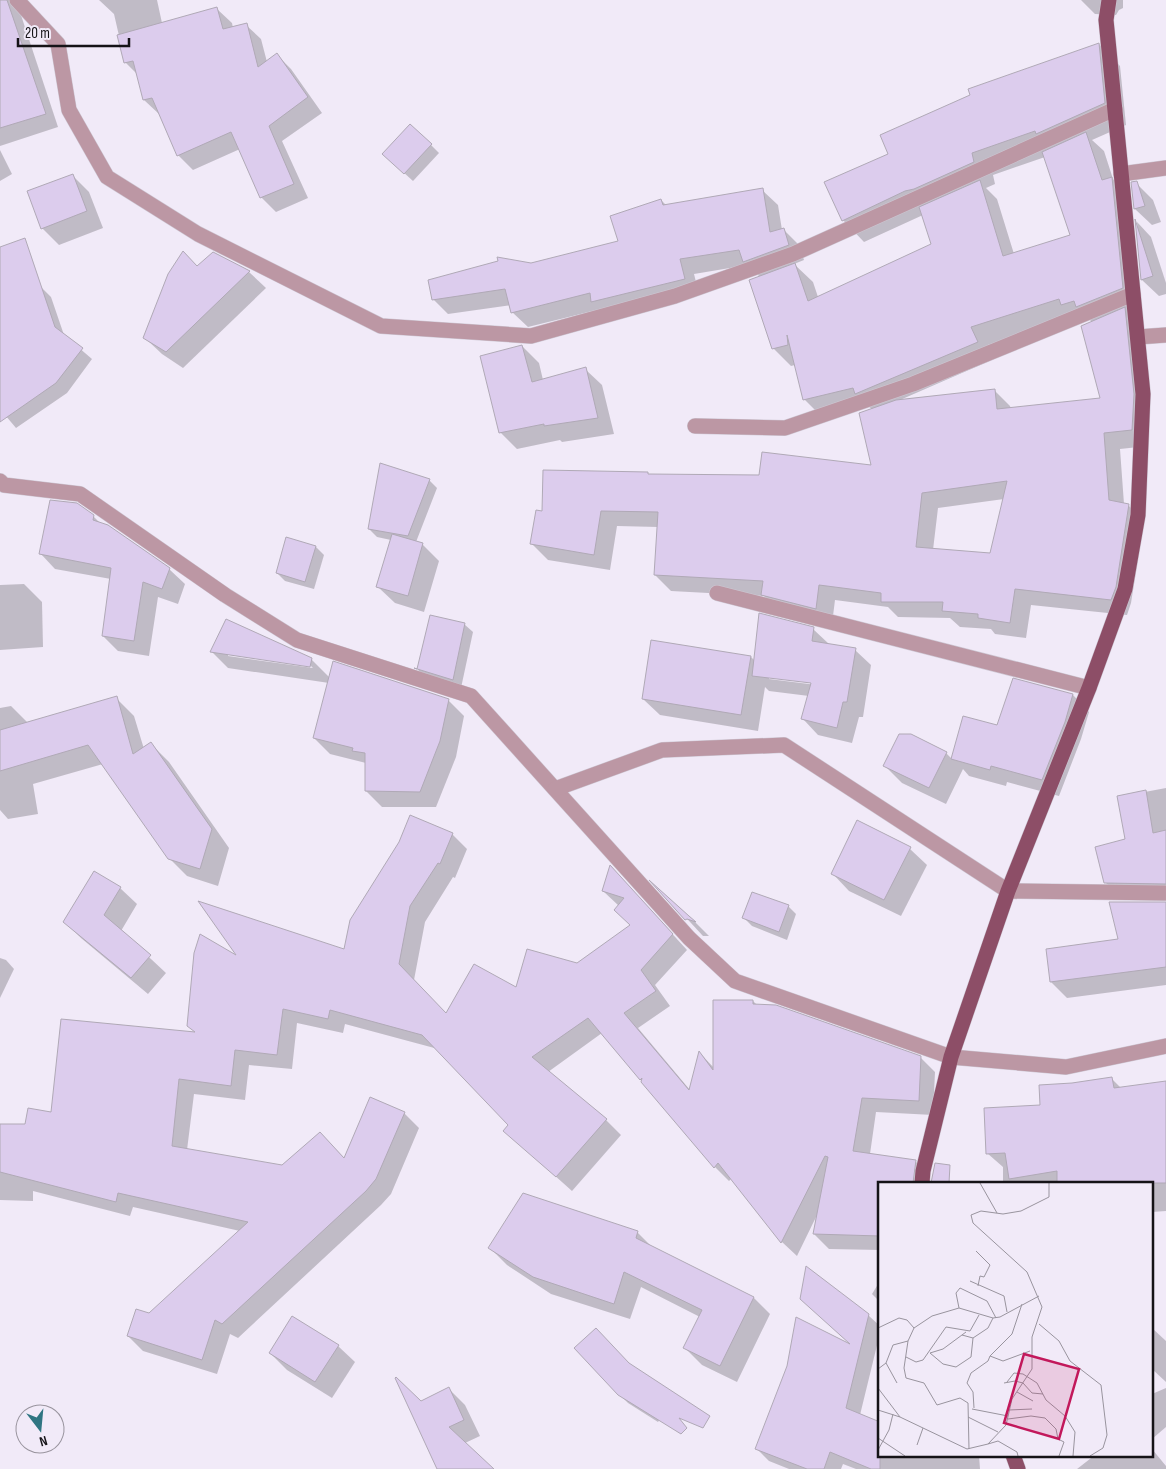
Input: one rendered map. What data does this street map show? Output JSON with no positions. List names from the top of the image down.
{
  "scale_bar": "20 m",
  "north": "bottom"
}
